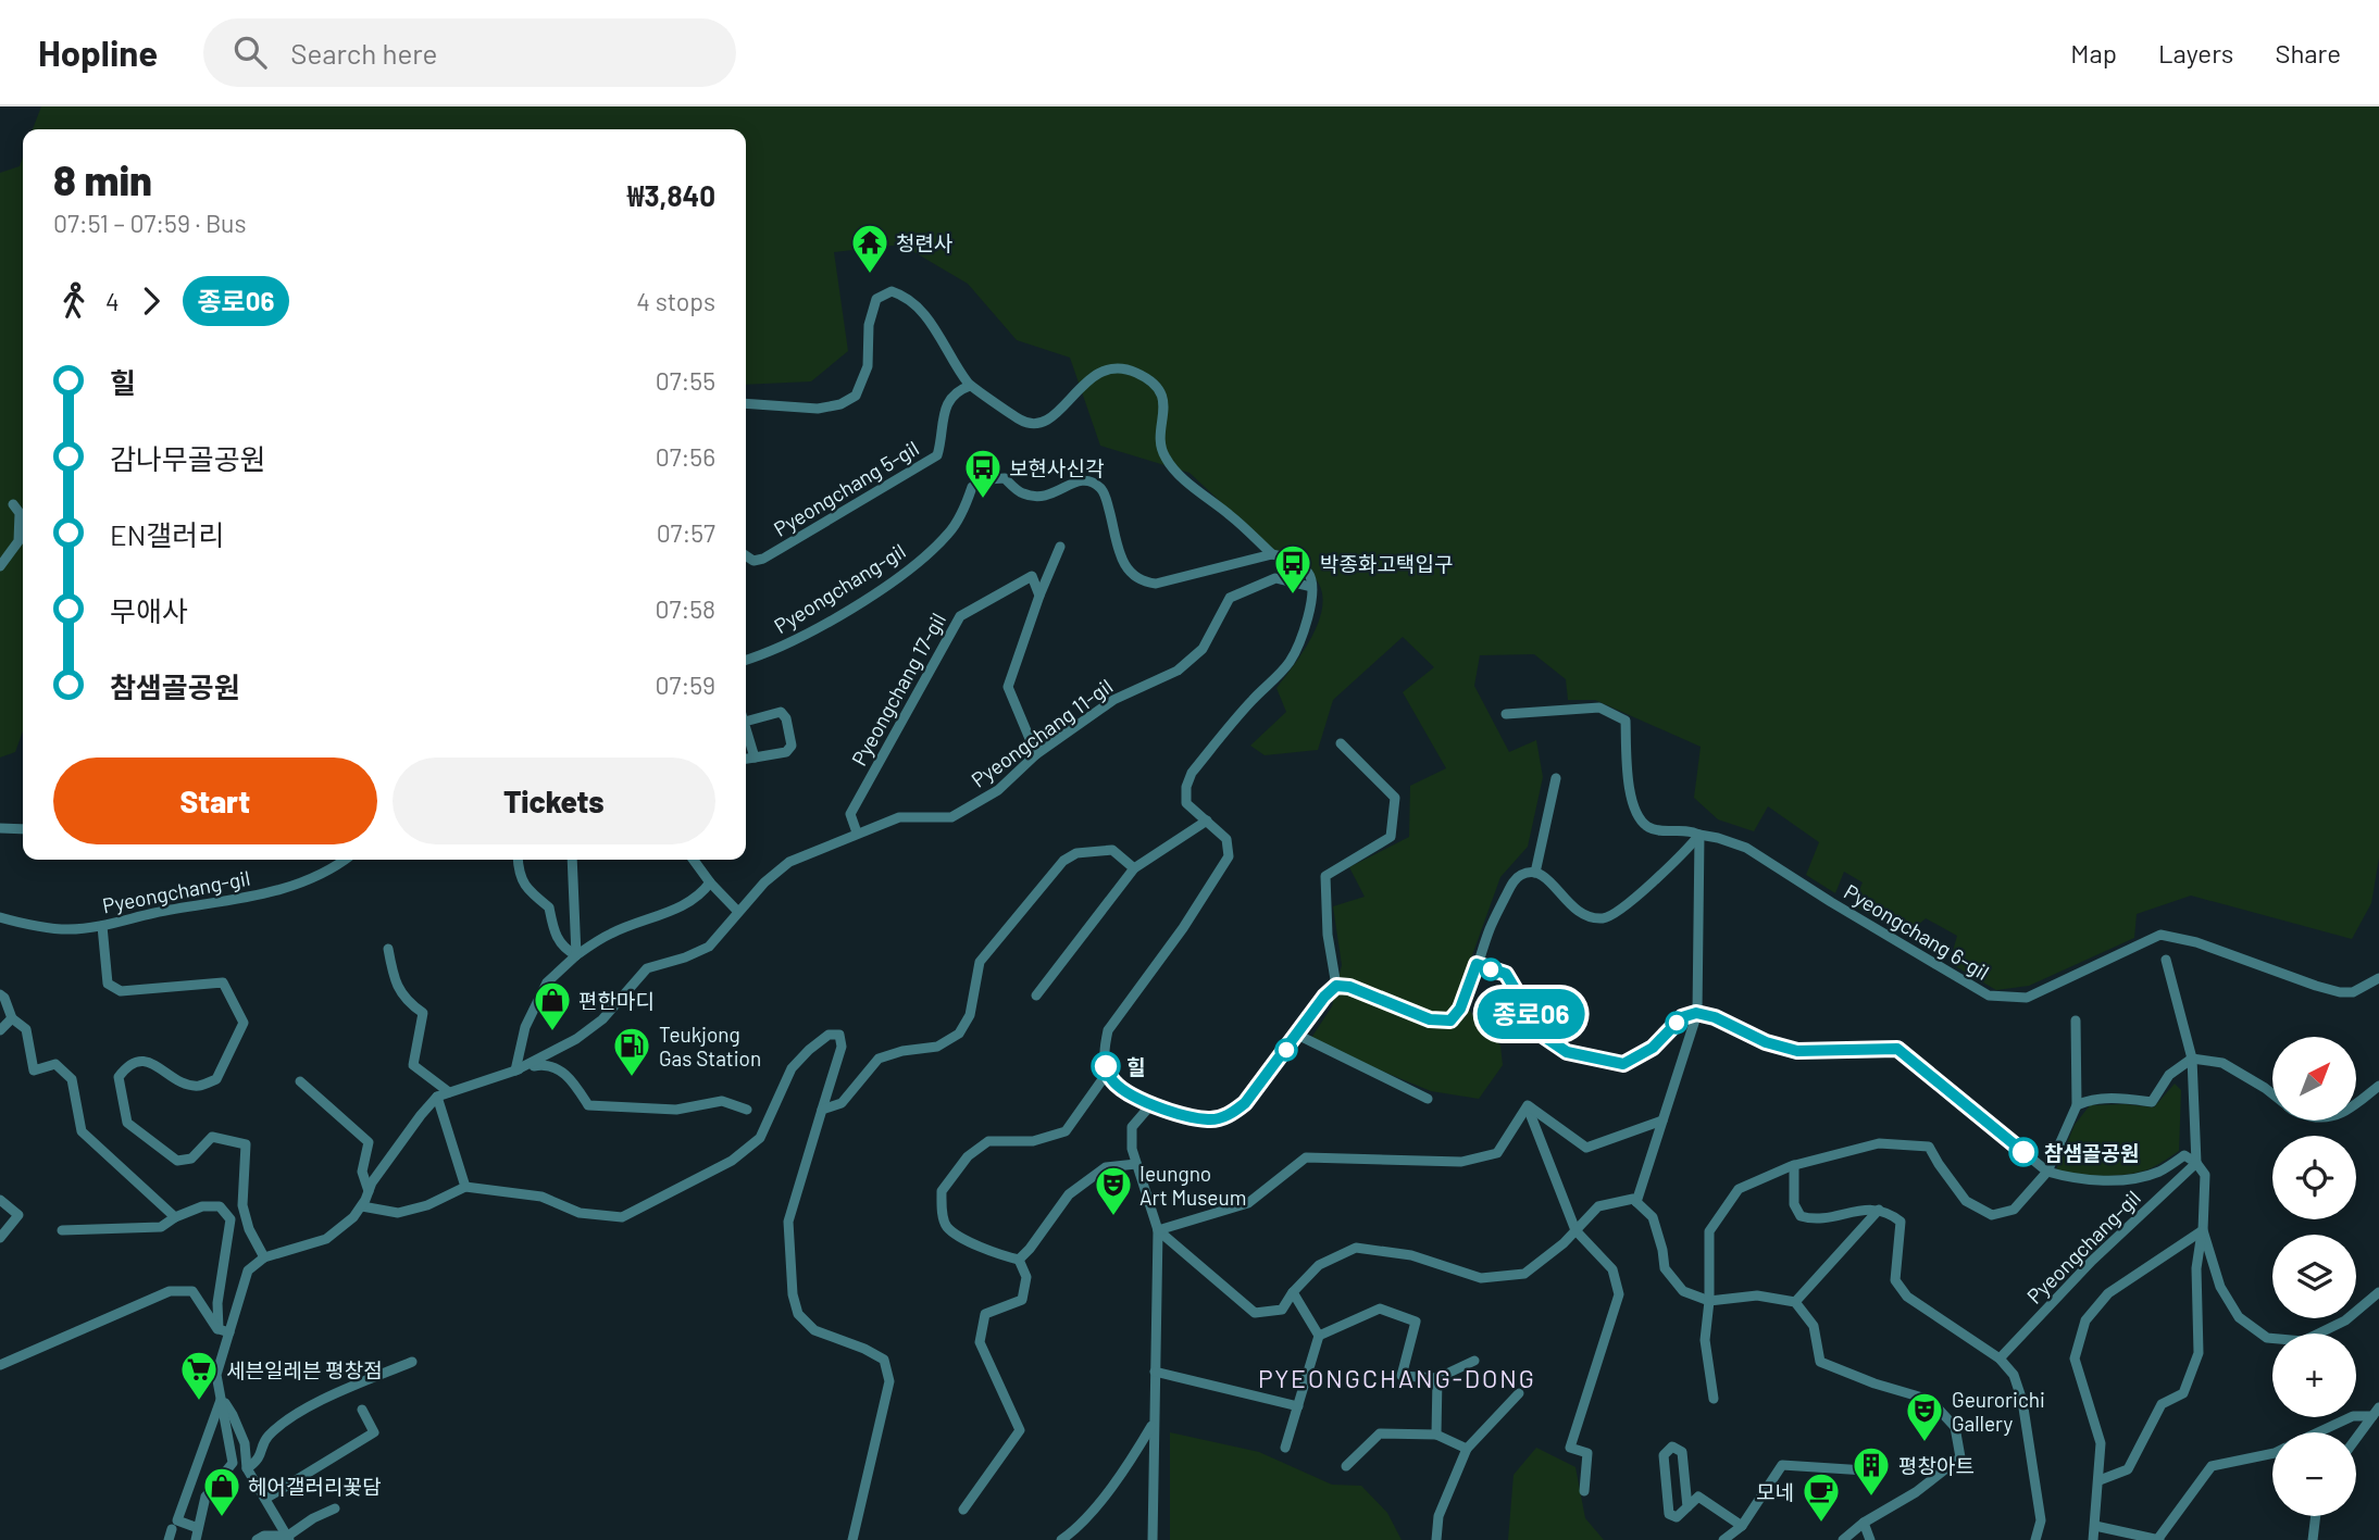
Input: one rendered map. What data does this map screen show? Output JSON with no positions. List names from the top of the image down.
{
  "streets": {
    "street": [
      "Pyeongchang 5-gil",
      "Pyeongchang-gil",
      "Pyeongchang 17-gil",
      "Pyeongchang 11-gil",
      "Pyeongchang 6-gil"
    ]
  },
  "crossings": [
    ["Pyeongchang 17-gil", "Pyeongchang 11-gil"]
  ],
  "districts": ["PYEONGCHANG-DONG"],
  "places": {
    "temple": ["청련사"],
    "bus stop": ["보현사신각", "박종화고택입구"],
    "shop": ["편한마디", "헤어갤러리꽃담"],
    "other": ["힐", "참샘골공원"],
    "fuel station": ["Teukjong Gas Station"],
    "theatre": ["Ieungno Art Museum", "Geurorichi Gallery"],
    "supermarket": ["세븐일레븐 평창점"],
    "building": ["평창아트"],
    "cafe": ["모네"]
  },
  "lines": ["bus line 종로06"],
  "north": "top right",
  "page": {
    "header": "Hopline",
    "search": "Search here",
    "nav": ["Map", "Layers", "Share"],
    "on_map": "종로06",
    "heading": ["8 min", "07:51 – 07:59 · Bus", "₩3,840"],
    "legs": ["4", "종로06", "4 stops"],
    "list": [
      {
        "name": "힐",
        "value": "07:55"
      },
      {
        "name": "감나무골공원",
        "value": "07:56"
      },
      {
        "name": "EN갤러리",
        "value": "07:57"
      },
      {
        "name": "무애사",
        "value": "07:58"
      },
      {
        "name": "참샘골공원",
        "value": "07:59"
      }
    ],
    "buttons": ["Start", "Tickets"],
    "map_buttons": ["+", "−"]
  }
}
